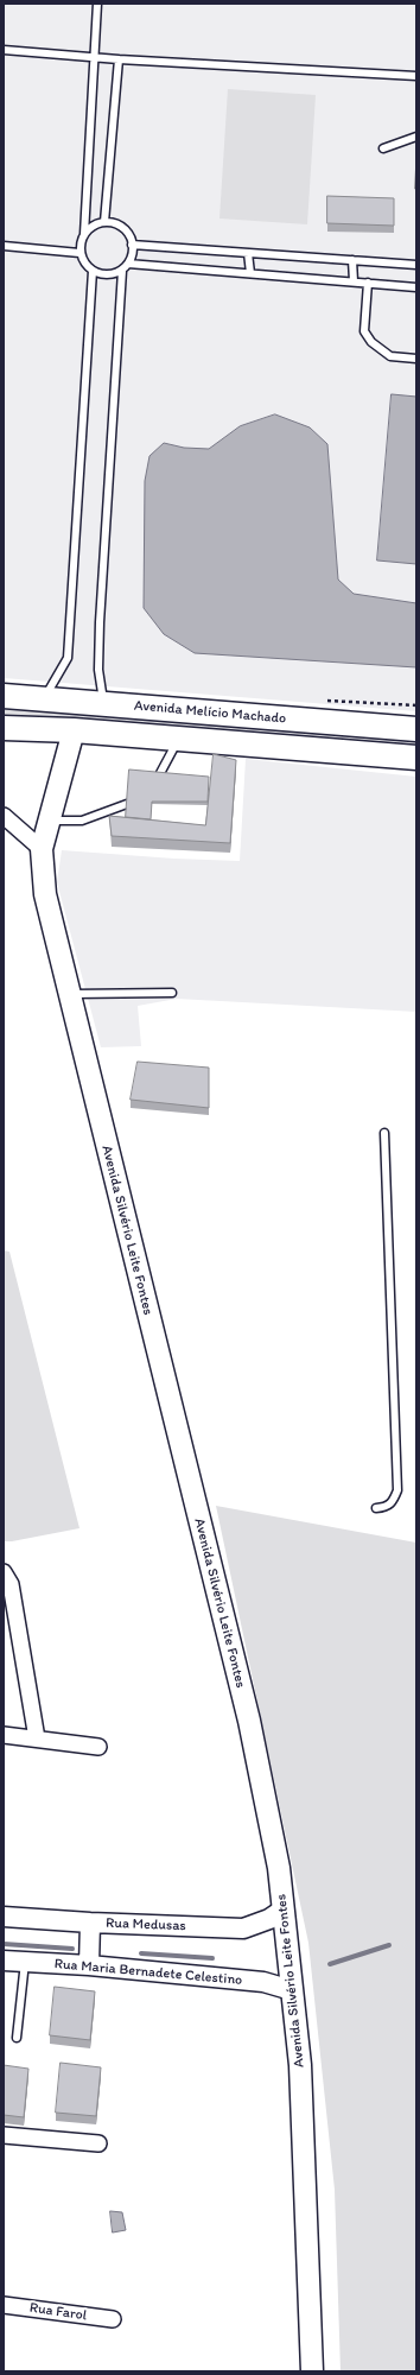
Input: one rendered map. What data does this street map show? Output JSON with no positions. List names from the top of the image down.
{
  "streets": {
    "main road": ["Avenida Melício Machado", "Avenida Silvério Leite Fontes"],
    "street": ["Rua Medusas", "Rua Maria Bernadete Celestino", "Rua Farol"]
  },
  "crossings": [
    ["Avenida Melício Machado", "Avenida Silvério Leite Fontes"],
    ["Avenida Silvério Leite Fontes", "Rua Medusas"],
    ["Avenida Silvério Leite Fontes", "Rua Maria Bernadete Celestino"]
  ]
}
